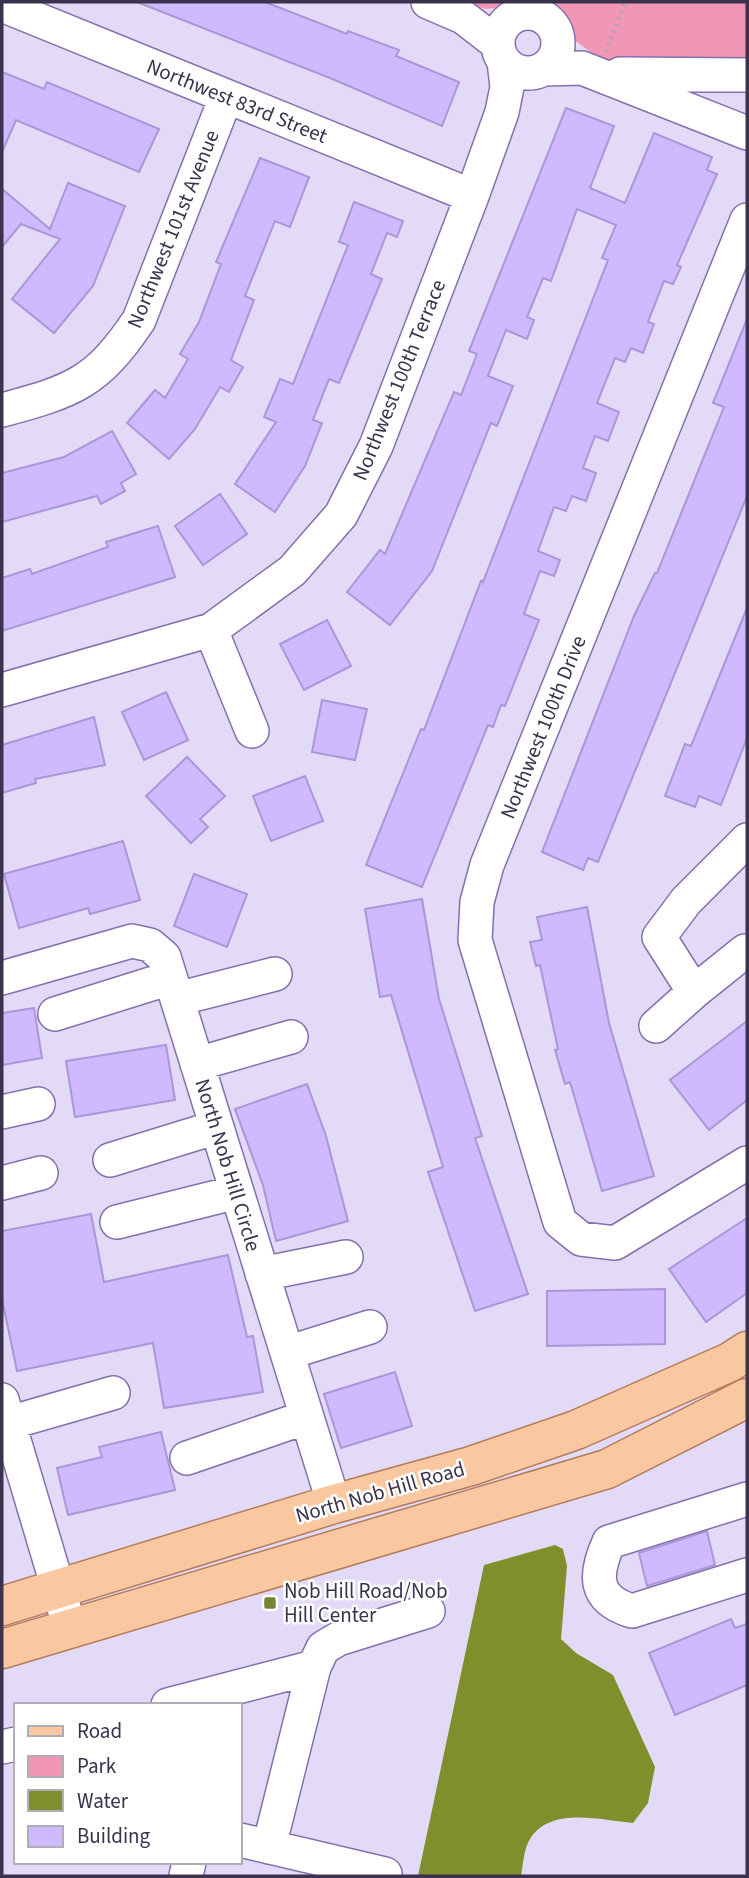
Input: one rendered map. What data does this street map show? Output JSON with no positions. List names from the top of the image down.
{
  "streets": {
    "main road": ["North Nob Hill Road"],
    "street": [
      "Northwest 83rd Street",
      "Northwest 101st Avenue",
      "Northwest 100th Terrace",
      "Northwest 100th Drive",
      "North Nob Hill Circle"
    ]
  },
  "crossings": [
    ["Northwest 83rd Street", "Northwest 101st Avenue"],
    ["Northwest 83rd Street", "Northwest 100th Terrace"],
    ["North Nob Hill Circle", "North Nob Hill Road"]
  ],
  "places": {
    "transit": ["Nob Hill Road/Nob Hill Center"]
  },
  "legend": [
    "Road",
    "Park",
    "Water",
    "Building"
  ]
}
